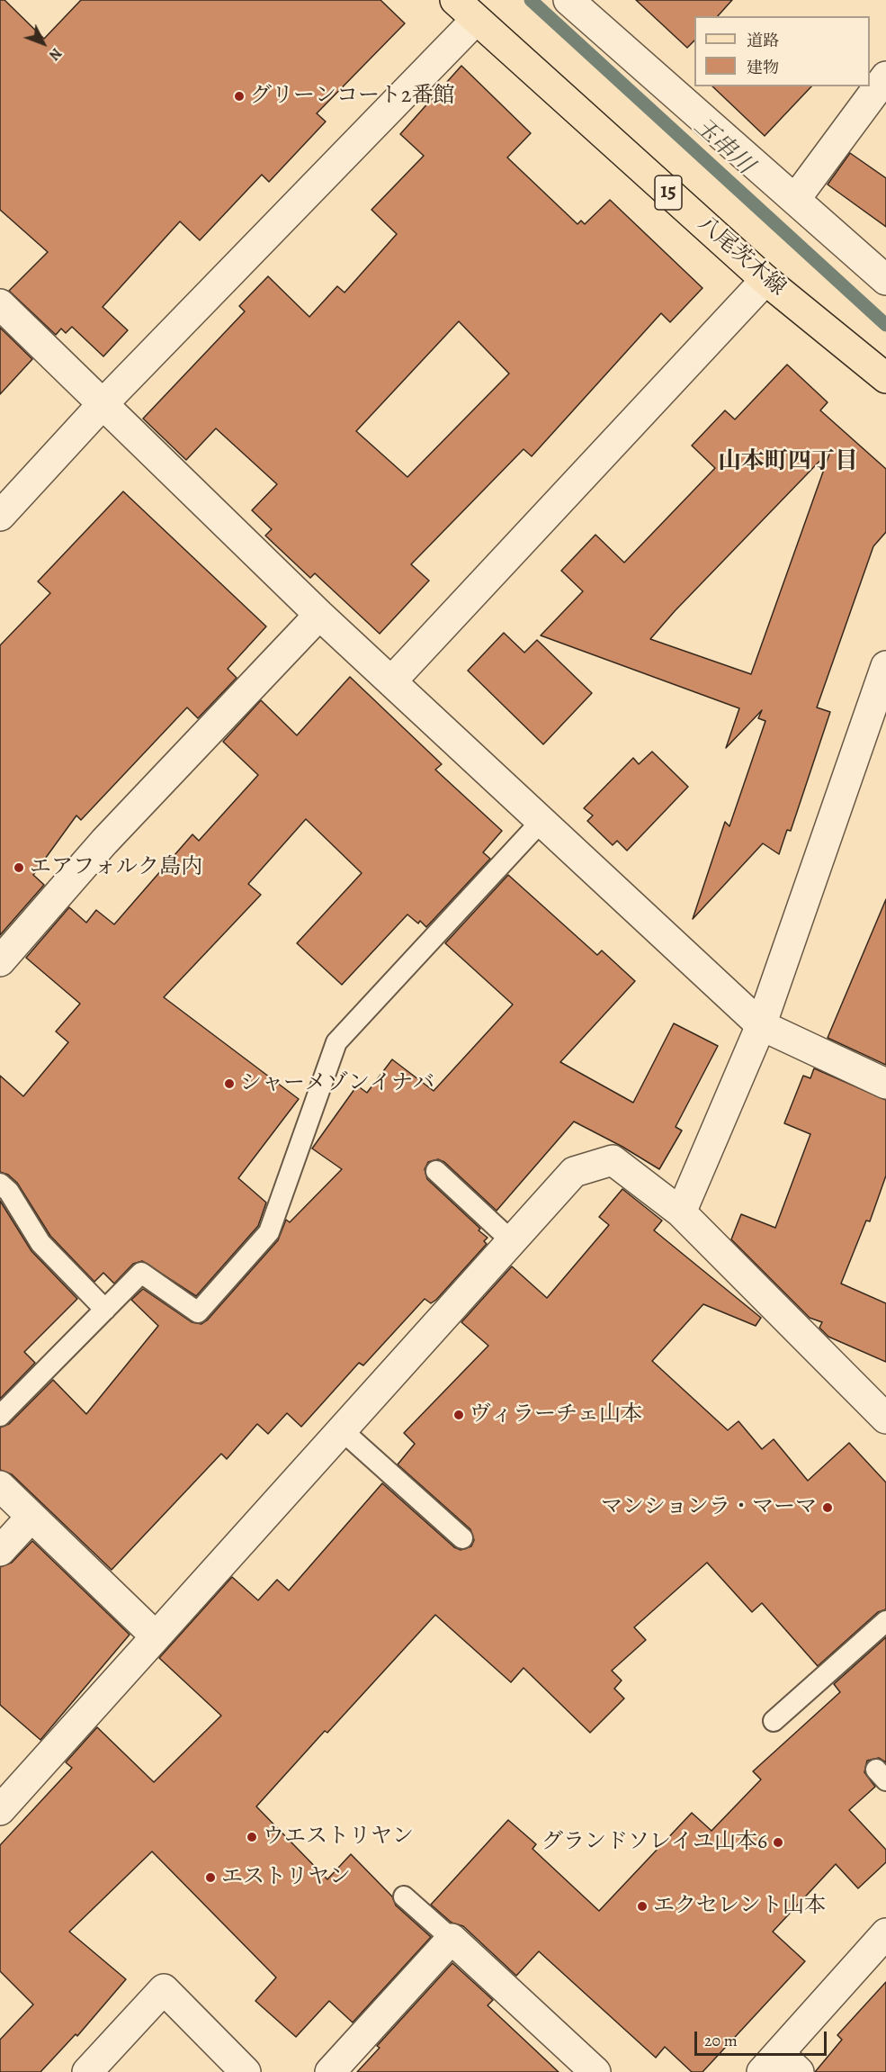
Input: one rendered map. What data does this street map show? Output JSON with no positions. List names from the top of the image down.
{
  "streets": {
    "main road": ["15", "八尾茨木線"]
  },
  "districts": ["山本町四丁目"],
  "water": ["玉串川"],
  "places": [
    "グリーンコート2番館",
    "エアフォルク島内",
    "シャーメゾンイナバ",
    "ヴィラーチェ山本",
    "マンションラ・マーマ",
    "ウエストリヤン",
    "グランドソレイユ山本6",
    "エストリヤン",
    "エクセレント山本"
  ],
  "legend": ["道路", "建物"],
  "scale_bar": "20 m",
  "north": "bottom right"
}
